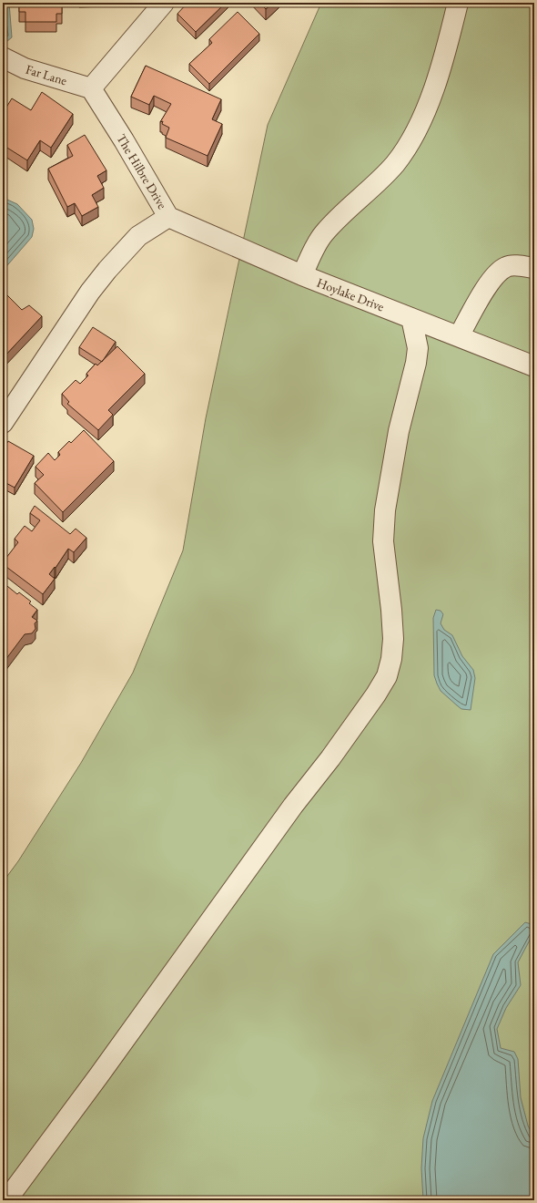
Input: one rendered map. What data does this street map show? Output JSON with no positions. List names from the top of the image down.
{
  "streets": {
    "street": ["Far Lane", "The Hilbre Drive", "Hoylake Drive"]
  },
  "crossings": [
    ["Far Lane", "The Hilbre Drive"],
    ["The Hilbre Drive", "Hoylake Drive"]
  ]
}
